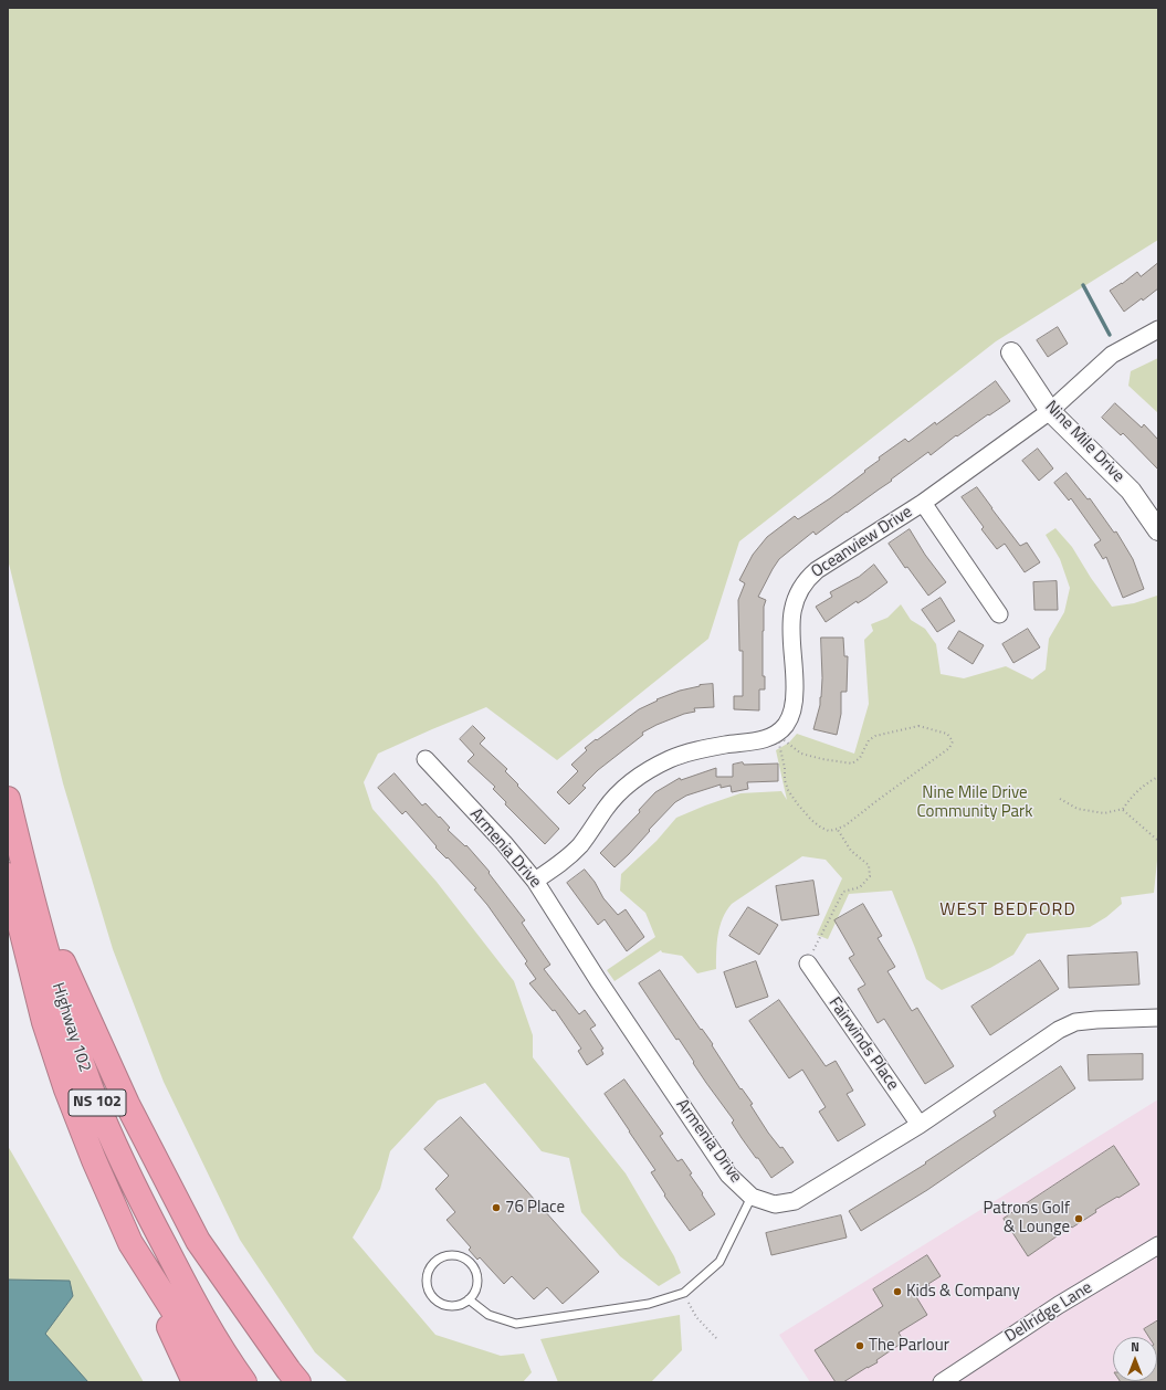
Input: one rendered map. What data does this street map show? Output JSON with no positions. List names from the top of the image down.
{
  "streets": {
    "highway": ["Highway 102", "NS 102"],
    "street": [
      "Nine Mile Drive",
      "Oceanview Drive",
      "Armenia Drive",
      "Fairwinds Place",
      "Dellridge Lane"
    ]
  },
  "crossings": [
    ["Nine Mile Drive", "Oceanview Drive"],
    ["Armenia Drive", "Fairwinds Place"]
  ],
  "districts": ["WEST BEDFORD"],
  "parks": ["Nine Mile Drive Community Park"],
  "places": [
    "76 Place",
    "Patrons Golf & Lounge",
    "Kids & Company",
    "The Parlour"
  ],
  "north": "top"
}
